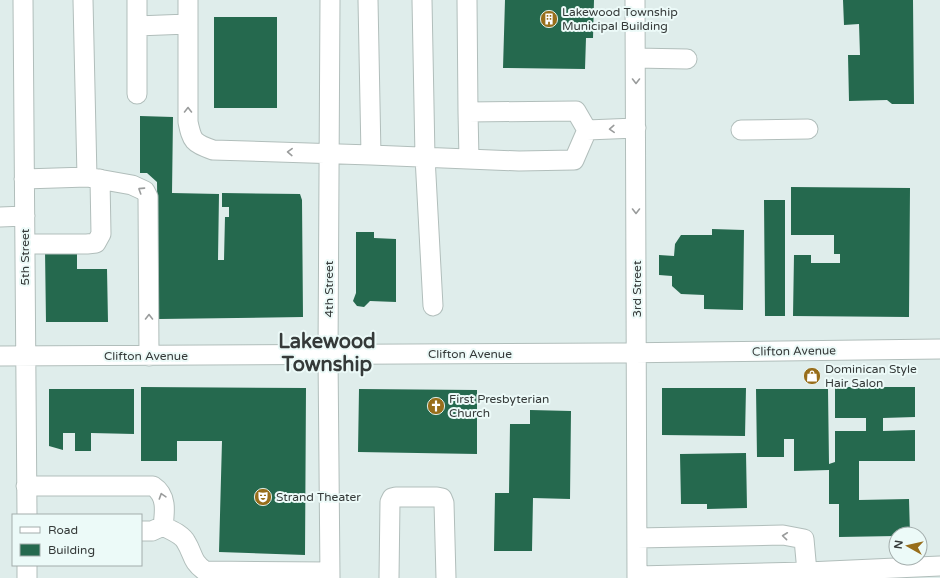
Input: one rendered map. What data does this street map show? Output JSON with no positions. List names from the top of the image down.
{
  "streets": {
    "street": [
      "5th Street",
      "4th Street",
      "3rd Street",
      "Clifton Avenue"
    ]
  },
  "crossings": [
    ["5th Street", "Clifton Avenue"],
    ["4th Street", "Clifton Avenue"],
    ["3rd Street", "Clifton Avenue"]
  ],
  "districts": ["Lakewood Township"],
  "places": {
    "building": ["Lakewood Township Municipal Building"],
    "shop": ["Dominican Style Hair Salon"],
    "church": ["First Presbyterian Church"],
    "theatre": ["Strand Theater"]
  },
  "legend": ["Road", "Building"],
  "north": "left"
}
